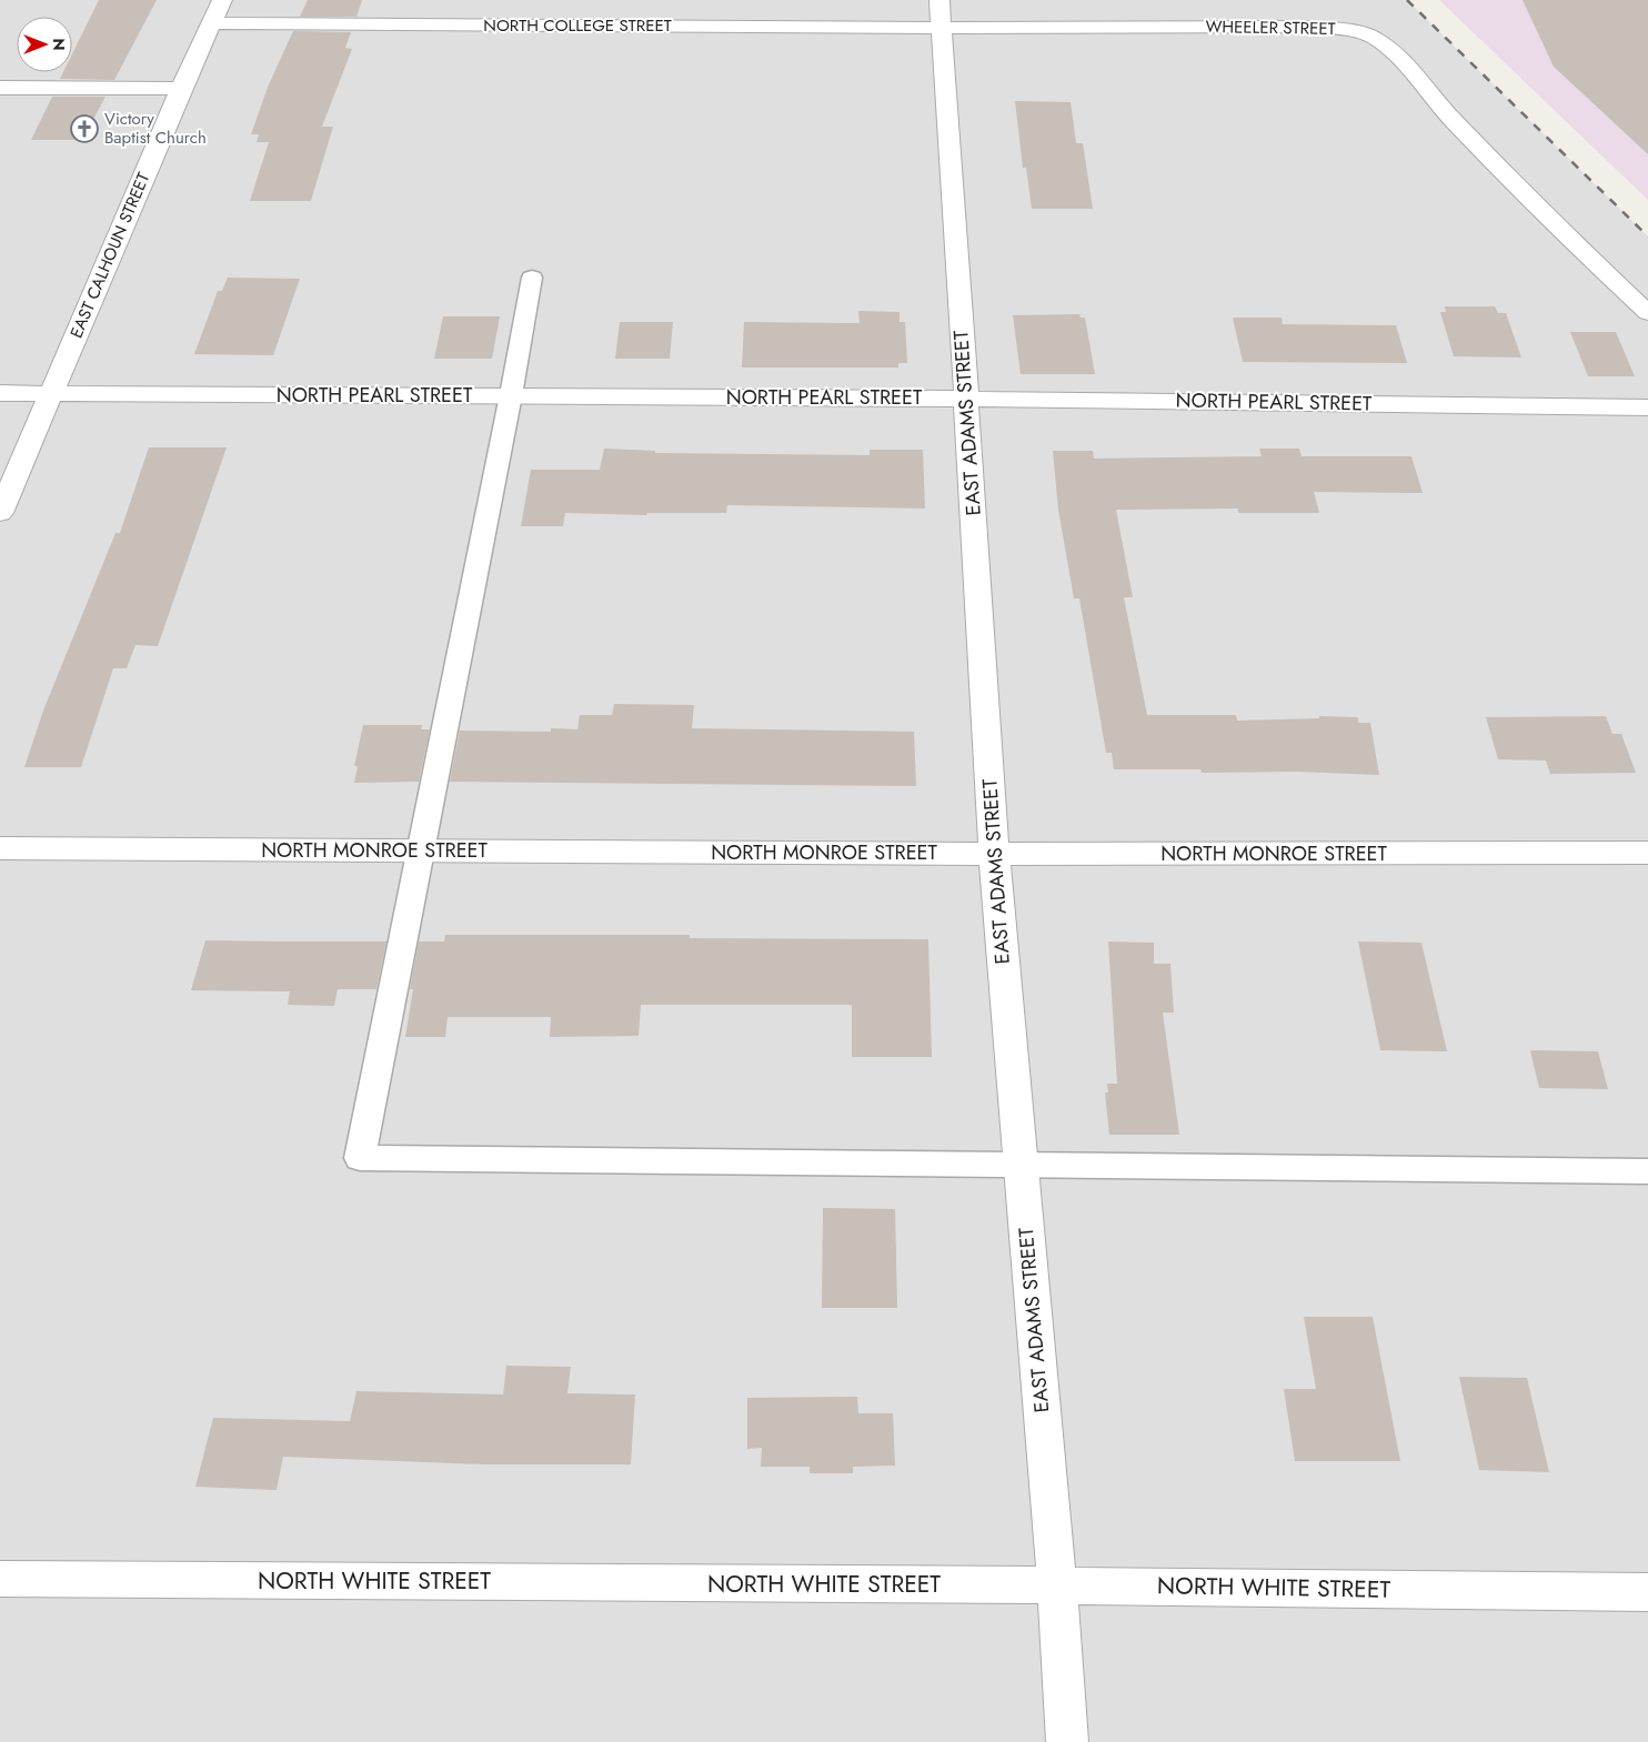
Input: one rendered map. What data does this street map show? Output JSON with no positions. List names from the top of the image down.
{
  "streets": {
    "street": [
      "NORTH COLLEGE STREET",
      "WHEELER STREET",
      "EAST CALHOUN STREET",
      "NORTH PEARL STREET",
      "EAST ADAMS STREET",
      "NORTH MONROE STREET",
      "NORTH WHITE STREET"
    ]
  },
  "crossings": [
    ["NORTH COLLEGE STREET", "WHEELER STREET"],
    ["NORTH COLLEGE STREET", "EAST CALHOUN STREET"],
    ["NORTH COLLEGE STREET", "EAST ADAMS STREET"],
    ["WHEELER STREET", "EAST ADAMS STREET"],
    ["EAST CALHOUN STREET", "NORTH PEARL STREET"],
    ["NORTH PEARL STREET", "EAST ADAMS STREET"],
    ["EAST ADAMS STREET", "NORTH MONROE STREET"],
    ["EAST ADAMS STREET", "NORTH WHITE STREET"]
  ],
  "places": {
    "church": ["Victory Baptist Church"]
  },
  "north": "right"
}
